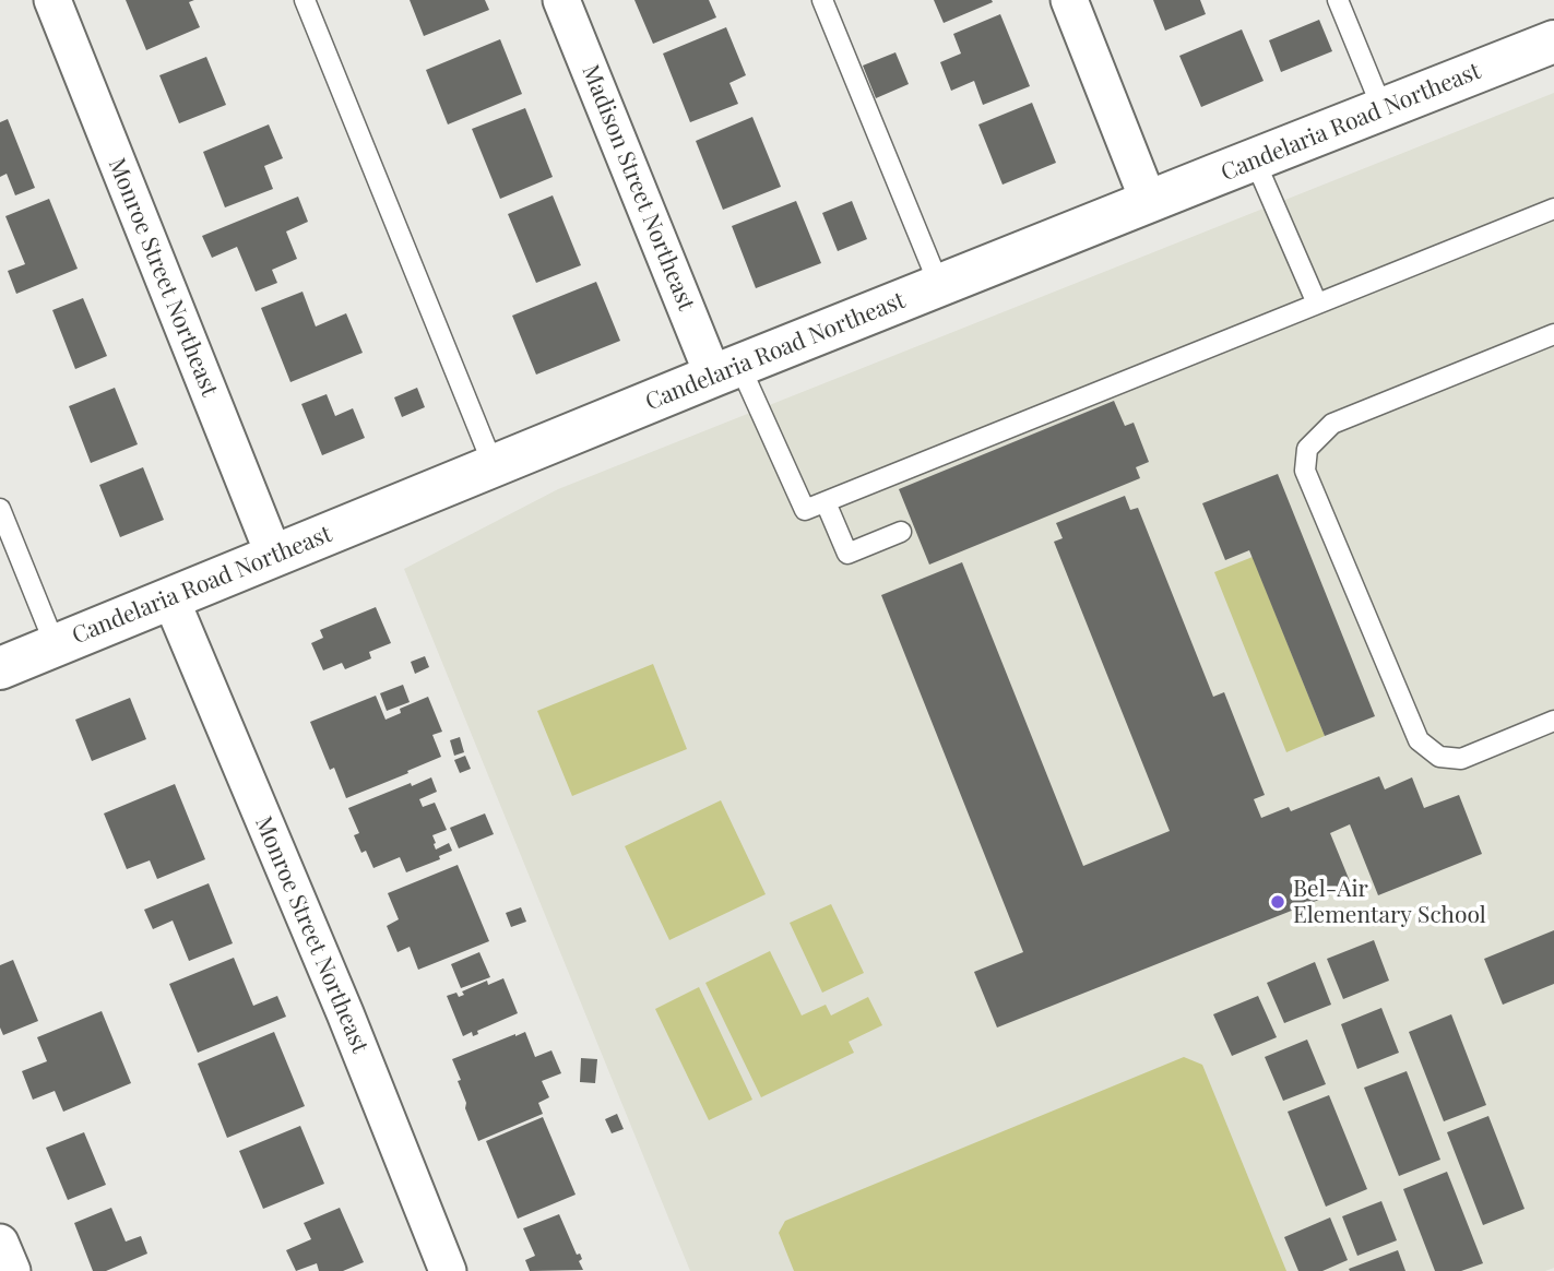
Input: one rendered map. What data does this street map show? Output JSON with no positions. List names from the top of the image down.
{
  "streets": {
    "main road": ["Candelaria Road Northeast"],
    "street": ["Madison Street Northeast", "Monroe Street Northeast"]
  },
  "crossings": [
    ["Candelaria Road Northeast", "Madison Street Northeast"],
    ["Candelaria Road Northeast", "Monroe Street Northeast"]
  ],
  "places": ["Bel-Air Elementary School"]
}
